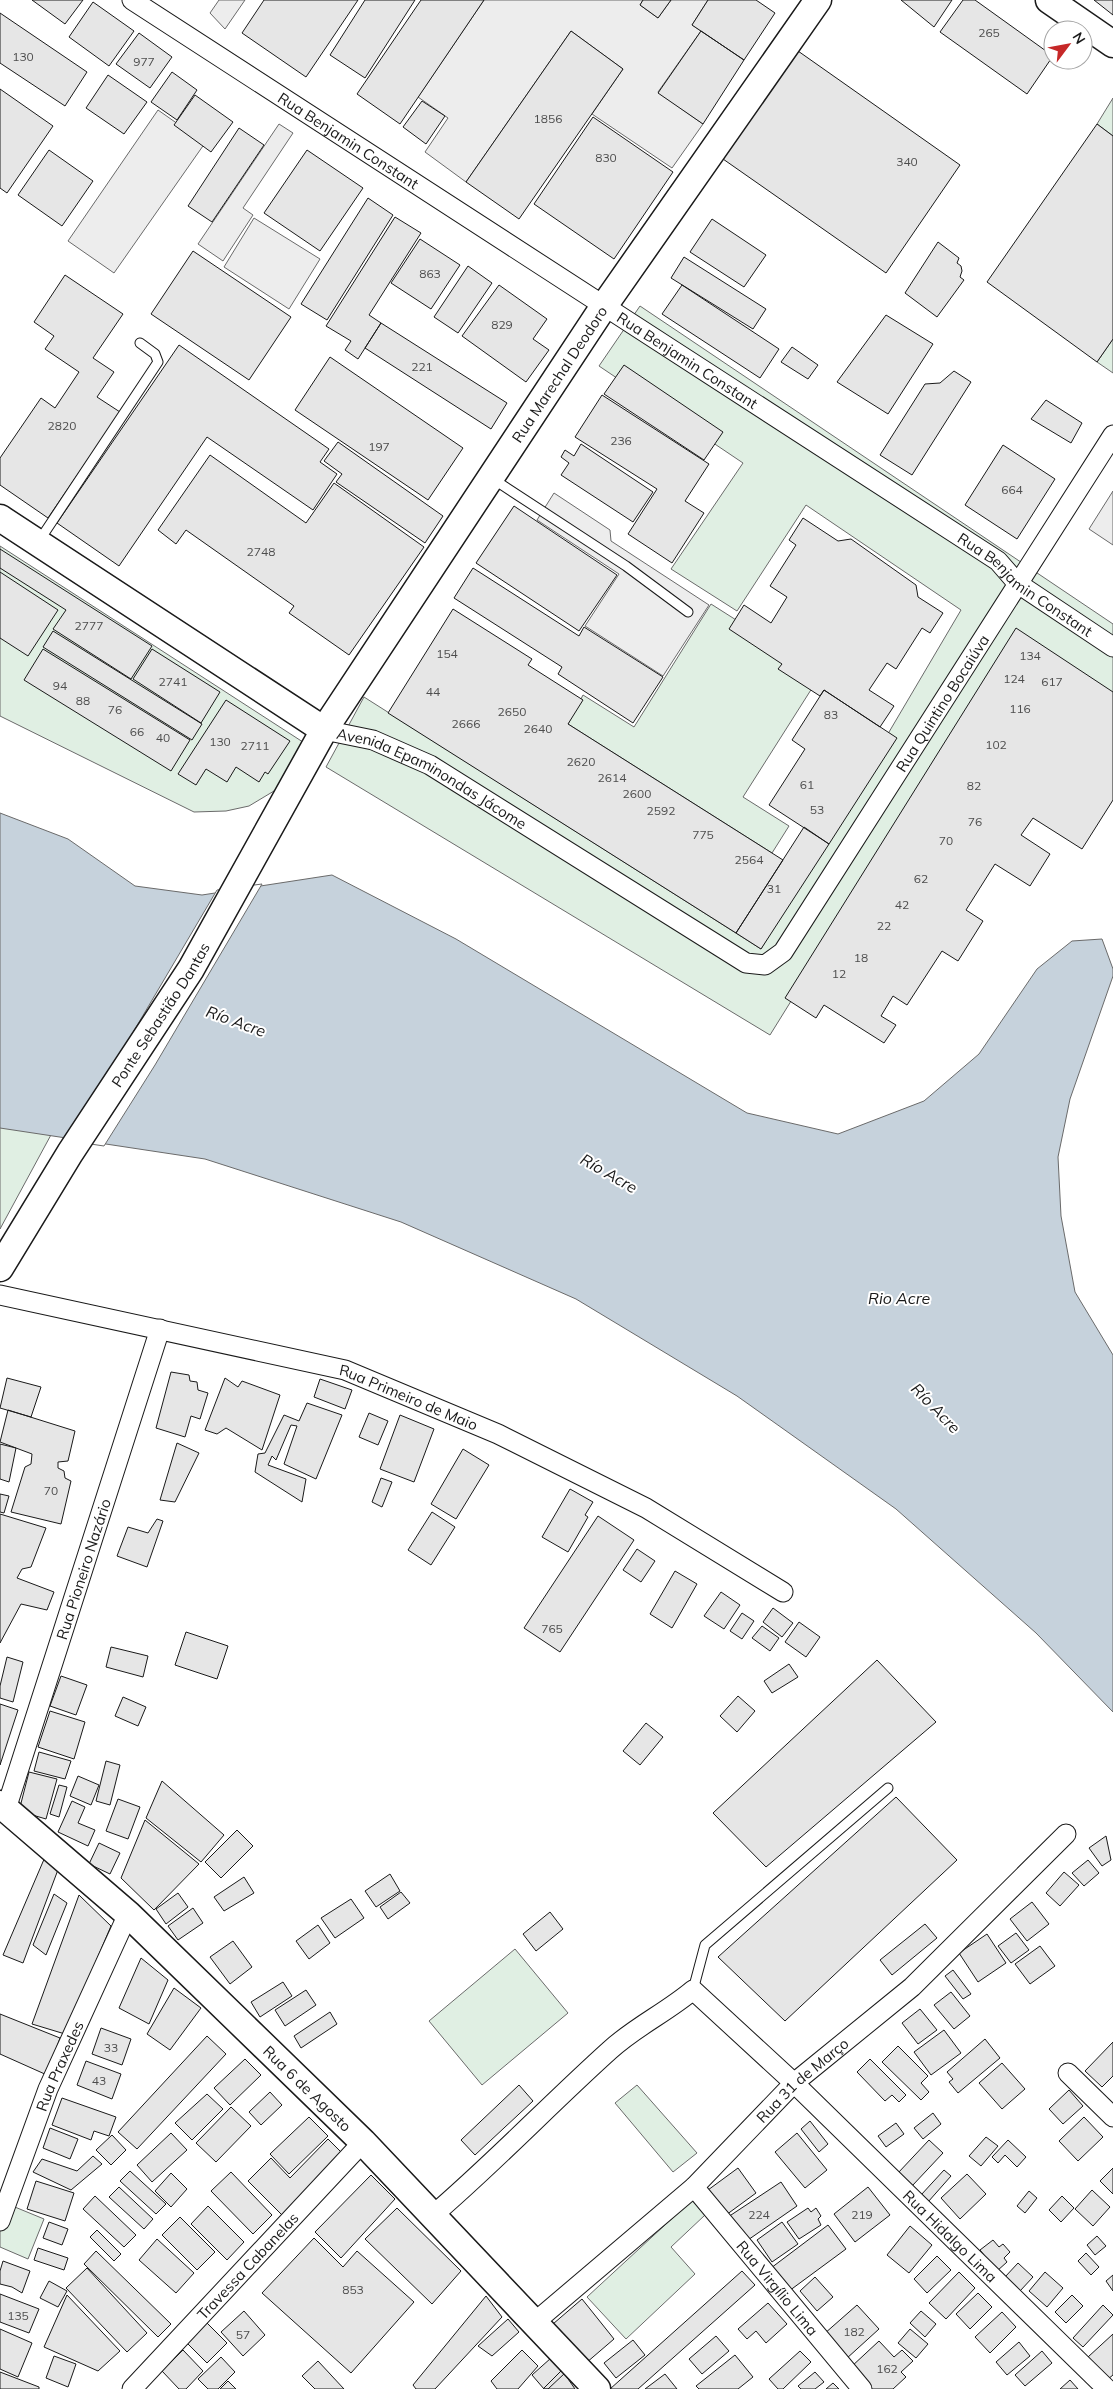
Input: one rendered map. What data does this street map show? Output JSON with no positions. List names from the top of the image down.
{
  "streets": {
    "main road": [
      "Rua Marechal Deodoro",
      "Avenida Epaminondas Jácome",
      "Ponte Sebastião Dantas",
      "Rua 6 de Agosto"
    ],
    "street": [
      "Rua Benjamin Constant",
      "Rua Quintino Bocaiúva",
      "Rua Primeiro de Maio",
      "Rua Pioneiro Nazário",
      "Rua Praxedes",
      "Rua 31 de Março",
      "Rua Hidalgo Lima",
      "Travessa Cabanelas",
      "Rua Virgílio Lima"
    ]
  },
  "crossings": [
    ["Rua Benjamin Constant", "Rua Marechal Deodoro"],
    ["Rua Benjamin Constant", "Rua Quintino Bocaiúva"],
    ["Rua Marechal Deodoro", "Avenida Epaminondas Jácome"],
    ["Rua Marechal Deodoro", "Ponte Sebastião Dantas"],
    ["Rua Quintino Bocaiúva", "Avenida Epaminondas Jácome"],
    ["Rua Primeiro de Maio", "Rua Pioneiro Nazário"],
    ["Rua Pioneiro Nazário", "Rua 6 de Agosto"],
    ["Rua Praxedes", "Rua 6 de Agosto"],
    ["Rua 31 de Março", "Rua 6 de Agosto"],
    ["Rua 31 de Março", "Rua Hidalgo Lima"],
    ["Rua 31 de Março", "Rua Virgílio Lima"],
    ["Rua 6 de Agosto", "Travessa Cabanelas"]
  ],
  "water": ["Río Acre", "Rio Acre"],
  "house_numbers": [
    "265",
    "130",
    "977",
    "1856",
    "830",
    "340",
    "863",
    "829",
    "221",
    "2820",
    "236",
    "197",
    "664",
    "2748",
    "2777",
    "154",
    "134",
    "124",
    "2741",
    "617",
    "94",
    "44",
    "88",
    "116",
    "76",
    "2650",
    "83",
    "2666",
    "2640",
    "66",
    "40",
    "130",
    "102",
    "2711",
    "2620",
    "2614",
    "61",
    "82",
    "2600",
    "53",
    "2592",
    "76",
    "775",
    "70",
    "2564",
    "62",
    "31",
    "42",
    "22",
    "18",
    "12",
    "70",
    "765",
    "33",
    "43",
    "224",
    "219",
    "853",
    "135",
    "182",
    "57",
    "162"
  ],
  "north": "top right"
}
